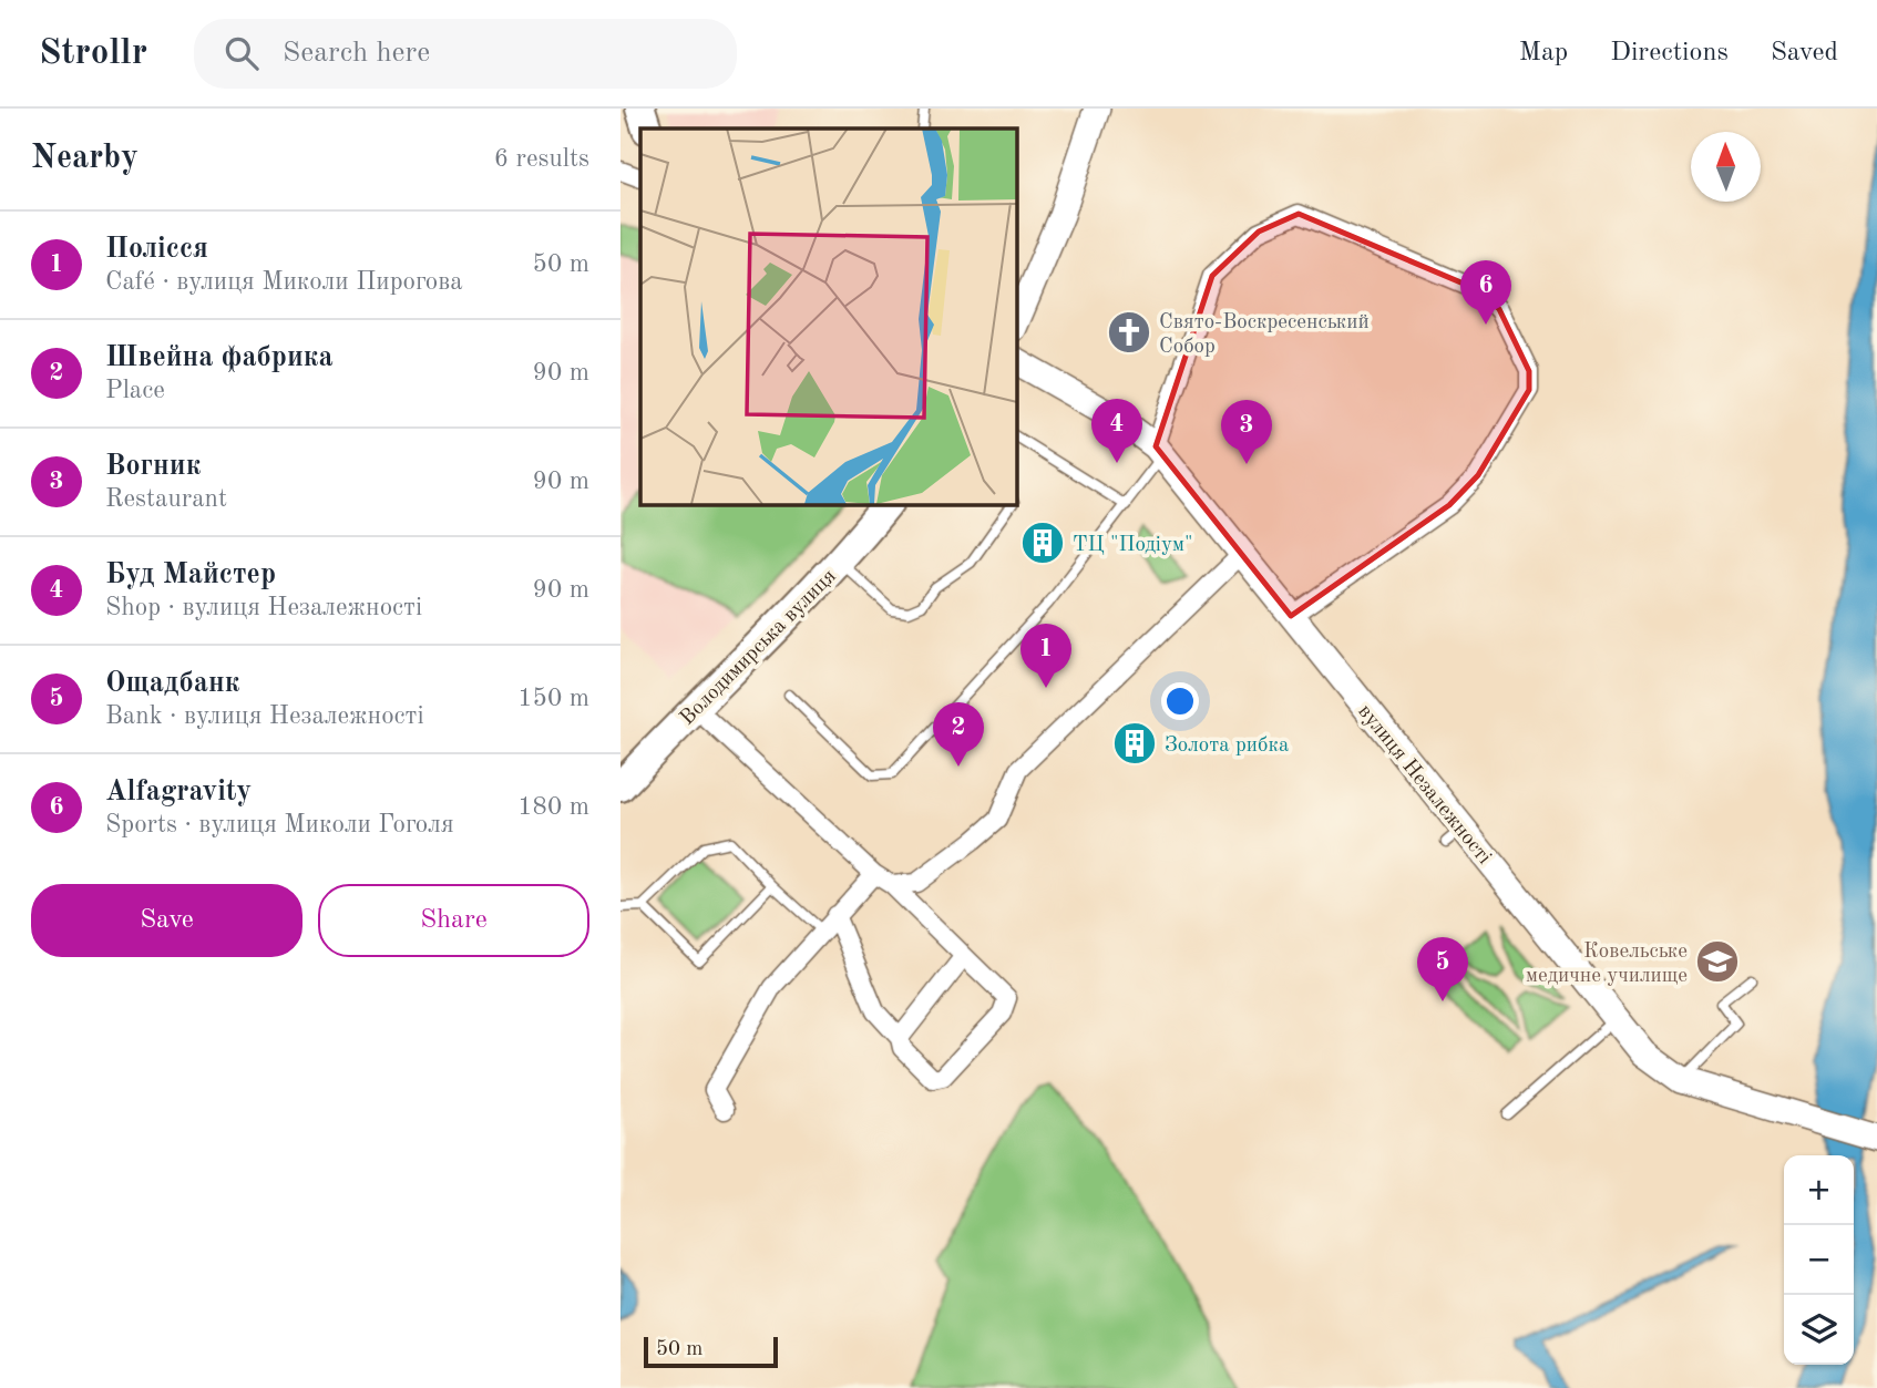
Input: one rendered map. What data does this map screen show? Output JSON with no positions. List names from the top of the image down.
{
  "streets": {
    "main road": ["Володимирська вулиця", "вулиця Незалежності"]
  },
  "places": {
    "church": ["Свято-Воскресенський Собор"],
    "building": ["ТЦ \"Подіум\"", "Золота рибка"],
    "school or university": ["Ковельське медичне училище"]
  },
  "scale_bar": "50 m",
  "north": "top",
  "page": {
    "header": "Strollr",
    "search": "Search here",
    "nav": ["Map", "Directions", "Saved"],
    "heading": ["Nearby", "6 results"],
    "list": [
      {
        "mark": "1",
        "name": "Полісся",
        "note": "Café · вулиця Миколи Пирогова",
        "value": "50 m"
      },
      {
        "mark": "2",
        "name": "Швейна фабрика",
        "note": "Place",
        "value": "90 m"
      },
      {
        "mark": "3",
        "name": "Вогник",
        "note": "Restaurant",
        "value": "90 m"
      },
      {
        "mark": "4",
        "name": "Буд Майстер",
        "note": "Shop · вулиця Незалежності",
        "value": "90 m"
      },
      {
        "mark": "5",
        "name": "Ощадбанк",
        "note": "Bank · вулиця Незалежності",
        "value": "150 m"
      },
      {
        "mark": "6",
        "name": "Alfagravity",
        "note": "Sports · вулиця Миколи Гоголя",
        "value": "180 m"
      }
    ],
    "pins": [
      "6",
      "4",
      "3",
      "1",
      "2",
      "5"
    ],
    "buttons": ["Save", "Share"],
    "map_buttons": ["+", "−"],
    "scale": "50 m"
  }
}
